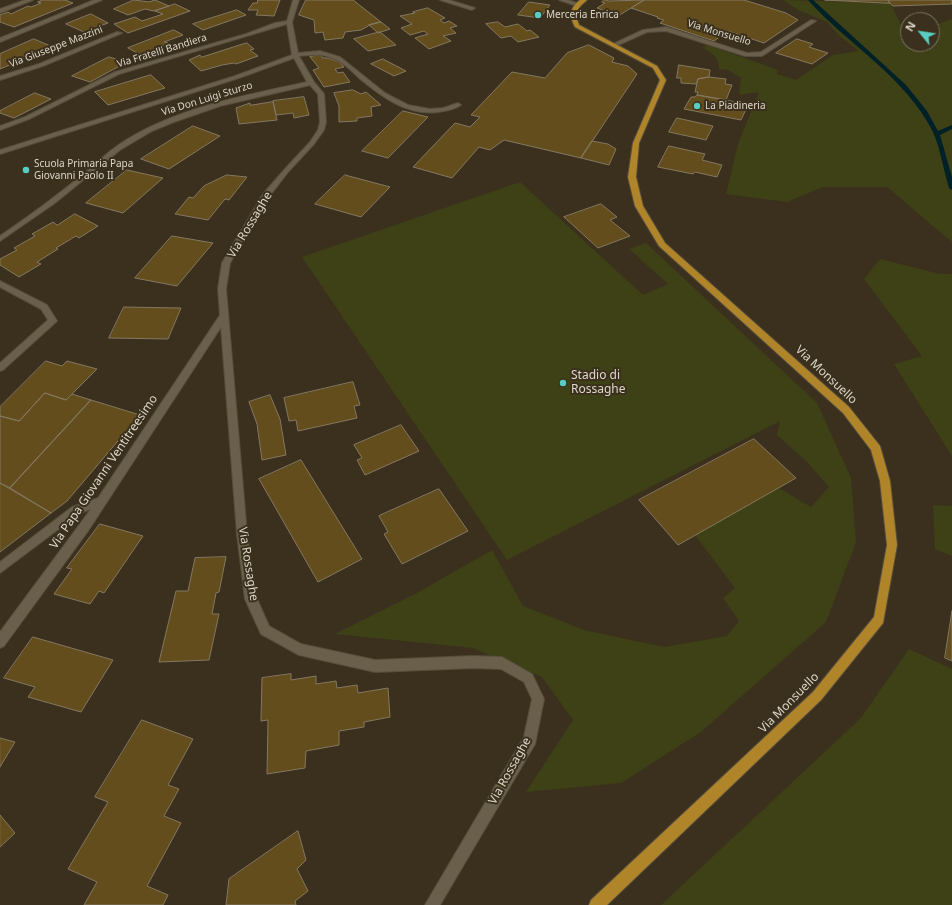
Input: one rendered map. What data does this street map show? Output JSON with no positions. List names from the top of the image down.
{
  "streets": {
    "main road": ["Via Monsuello"],
    "street": [
      "Via Giuseppe Mazzini",
      "Via Fratelli Bandiera",
      "Via Don Luigi Sturzo",
      "Via Rossaghe",
      "Via Papa Giovanni Ventitreesimo"
    ]
  },
  "crossings": [
    ["Via Fratelli Bandiera", "Via Rossaghe"],
    ["Via Don Luigi Sturzo", "Via Rossaghe"],
    ["Via Rossaghe", "Via Papa Giovanni Ventitreesimo"]
  ],
  "places": [
    "Merceria Enrica",
    "La Piadineria",
    "Scuola Primaria Papa Giovanni Paolo II",
    "Stadio di Rossaghe"
  ],
  "north": "top left"
}
